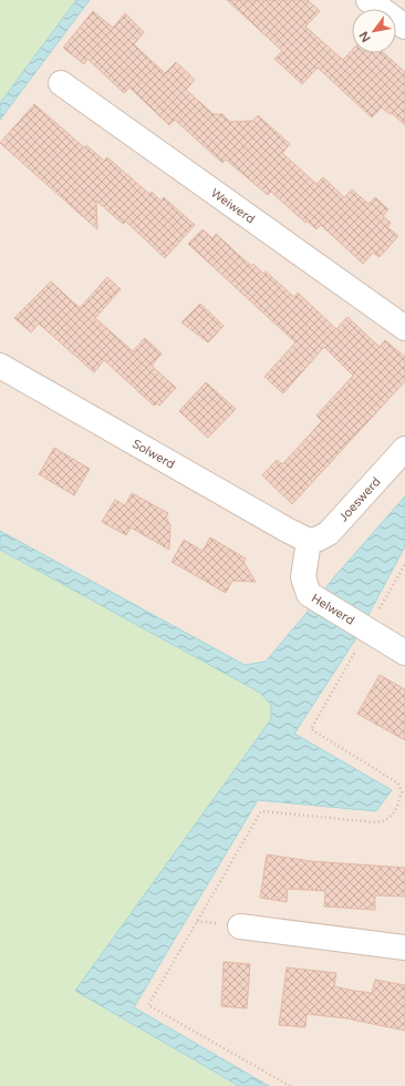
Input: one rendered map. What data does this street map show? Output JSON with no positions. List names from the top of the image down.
{
  "streets": {
    "street": [
      "Weiwerd",
      "Solwerd",
      "Joeswerd",
      "Helwerd"
    ]
  },
  "crossings": [
    ["Solwerd", "Joeswerd"],
    ["Solwerd", "Helwerd"],
    ["Joeswerd", "Helwerd"]
  ],
  "north": "bottom left"
}
